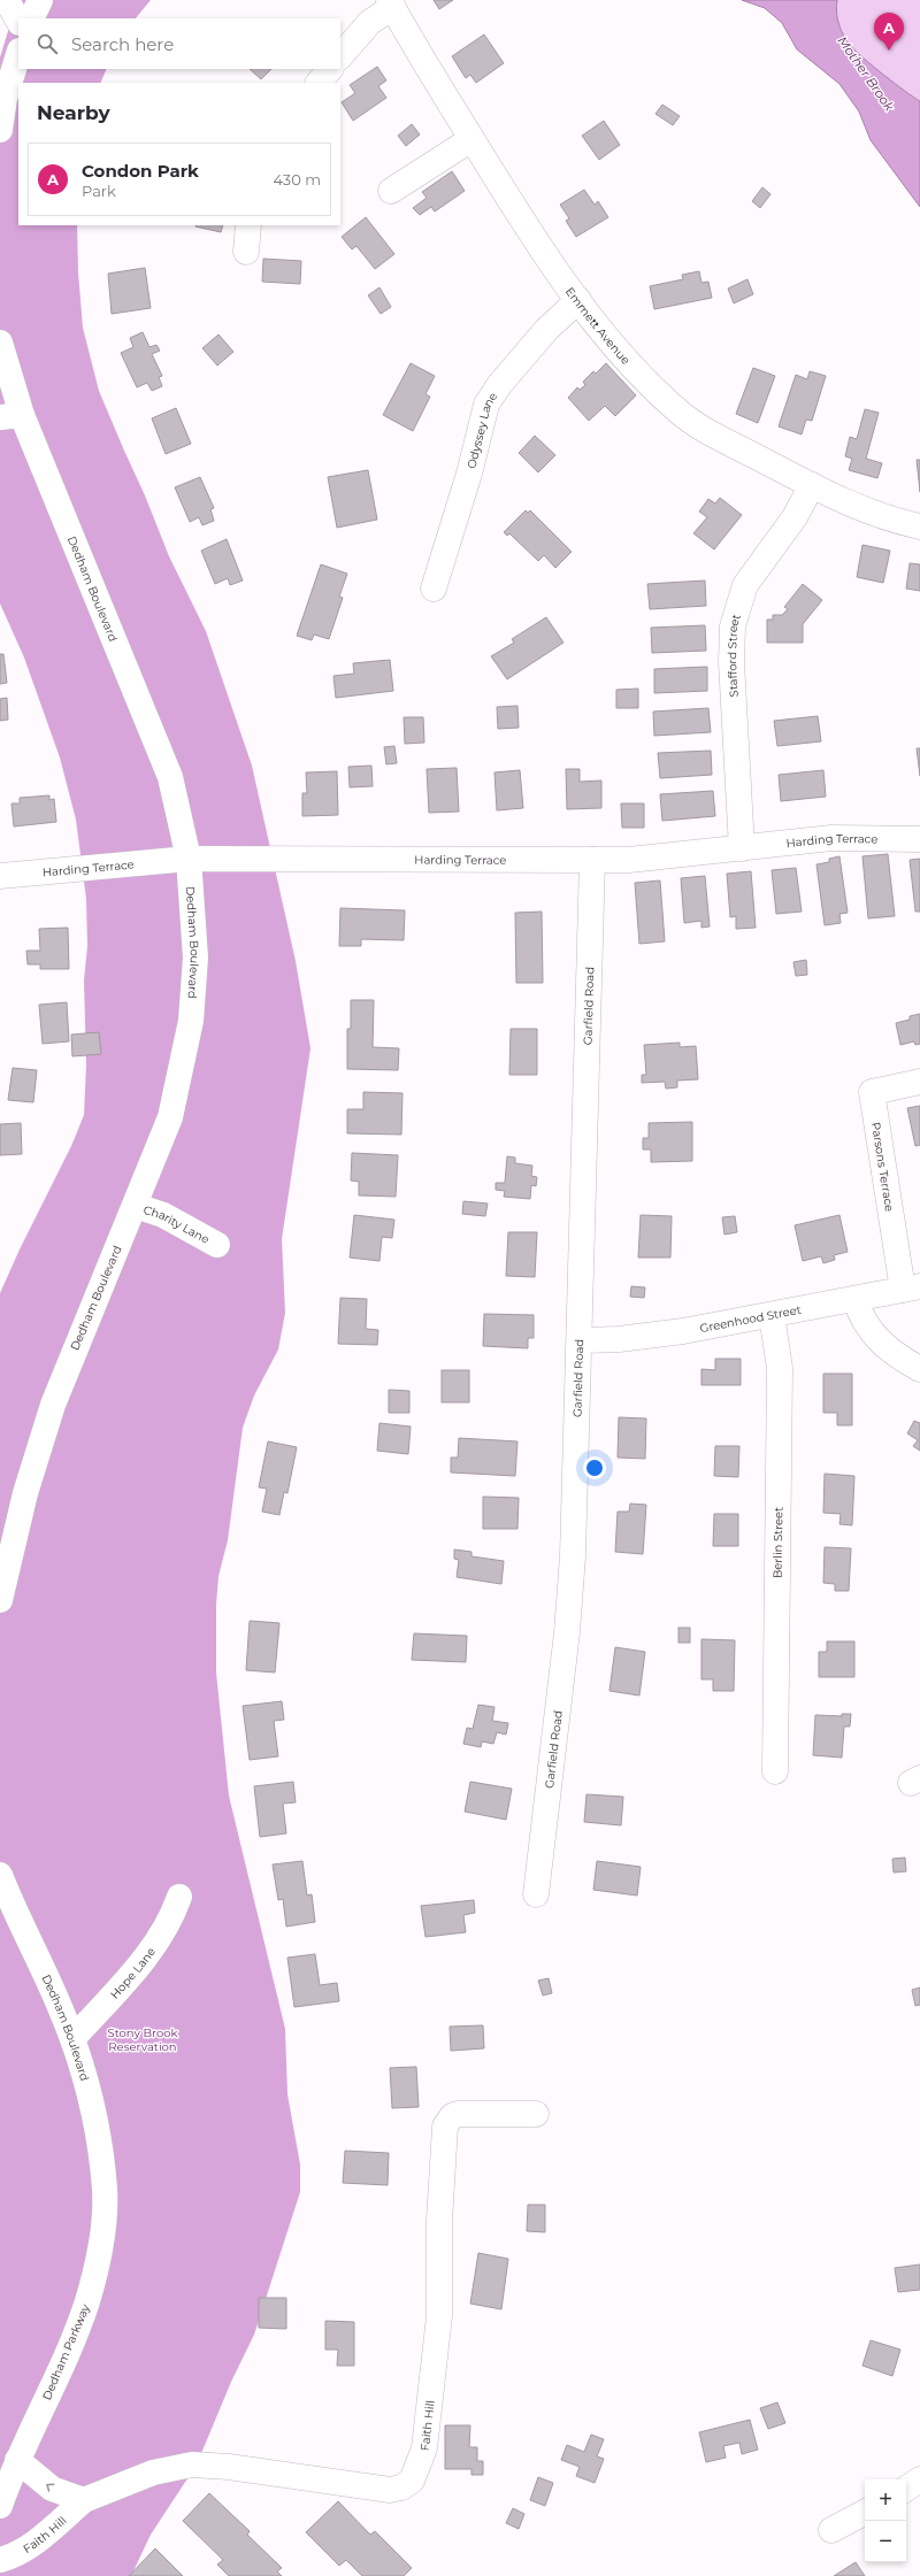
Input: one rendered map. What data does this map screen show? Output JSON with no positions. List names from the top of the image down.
{
  "streets": {
    "street": [
      "Emmett Avenue",
      "Odyssey Lane",
      "Dedham Boulevard",
      "Stafford Street",
      "Harding Terrace",
      "Garfield Road",
      "Parsons Terrace",
      "Charity Lane",
      "Greenhood Street",
      "Berlin Street",
      "Hope Lane",
      "Dedham Parkway",
      "Faith Hill"
    ]
  },
  "crossings": [
    ["Emmett Avenue", "Odyssey Lane"],
    ["Emmett Avenue", "Stafford Street"],
    ["Dedham Boulevard", "Harding Terrace"],
    ["Dedham Boulevard", "Charity Lane"],
    ["Dedham Boulevard", "Hope Lane"],
    ["Dedham Boulevard", "Dedham Parkway"],
    ["Stafford Street", "Harding Terrace"],
    ["Harding Terrace", "Garfield Road"],
    ["Garfield Road", "Greenhood Street"],
    ["Parsons Terrace", "Greenhood Street"],
    ["Greenhood Street", "Berlin Street"],
    ["Dedham Parkway", "Faith Hill"]
  ],
  "water": ["Mother Brook"],
  "parks": ["Stony Brook Reservation"],
  "page": {
    "pins": "A",
    "search": "Search here",
    "heading": "Nearby",
    "list": [
      {
        "mark": "A",
        "name": "Condon Park",
        "note": "Park",
        "value": "430 m"
      }
    ],
    "map_buttons": ["+", "−"]
  }
}
